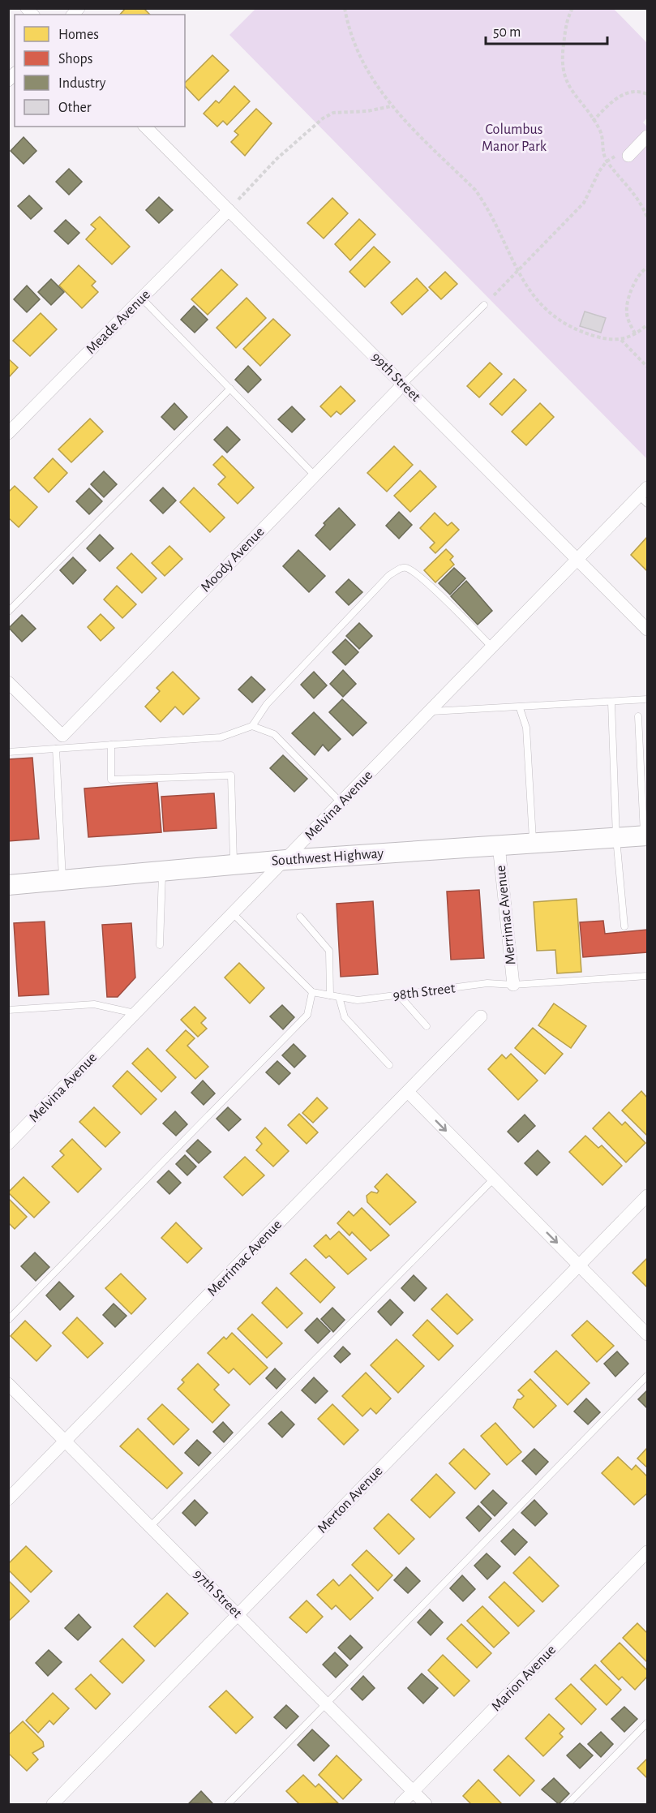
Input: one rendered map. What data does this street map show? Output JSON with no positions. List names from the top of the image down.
{
  "streets": {
    "main road": ["Southwest Highway"],
    "street": [
      "Meade Avenue",
      "99th Street",
      "Moody Avenue",
      "Melvina Avenue",
      "Merrimac Avenue",
      "Merton Avenue",
      "97th Street",
      "Marion Avenue"
    ],
    "lane": ["98th Street"]
  },
  "crossings": [
    ["Meade Avenue", "99th Street"],
    ["99th Street", "Moody Avenue"],
    ["99th Street", "Melvina Avenue"],
    ["Melvina Avenue", "Southwest Highway"],
    ["Southwest Highway", "Merrimac Avenue"],
    ["Merrimac Avenue", "98th Street"],
    ["Merrimac Avenue", "97th Street"],
    ["Merton Avenue", "97th Street"],
    ["97th Street", "Marion Avenue"]
  ],
  "parks": ["Columbus Manor Park"],
  "legend": [
    "Homes",
    "Shops",
    "Industry",
    "Other"
  ],
  "scale_bar": "50 m"
}
